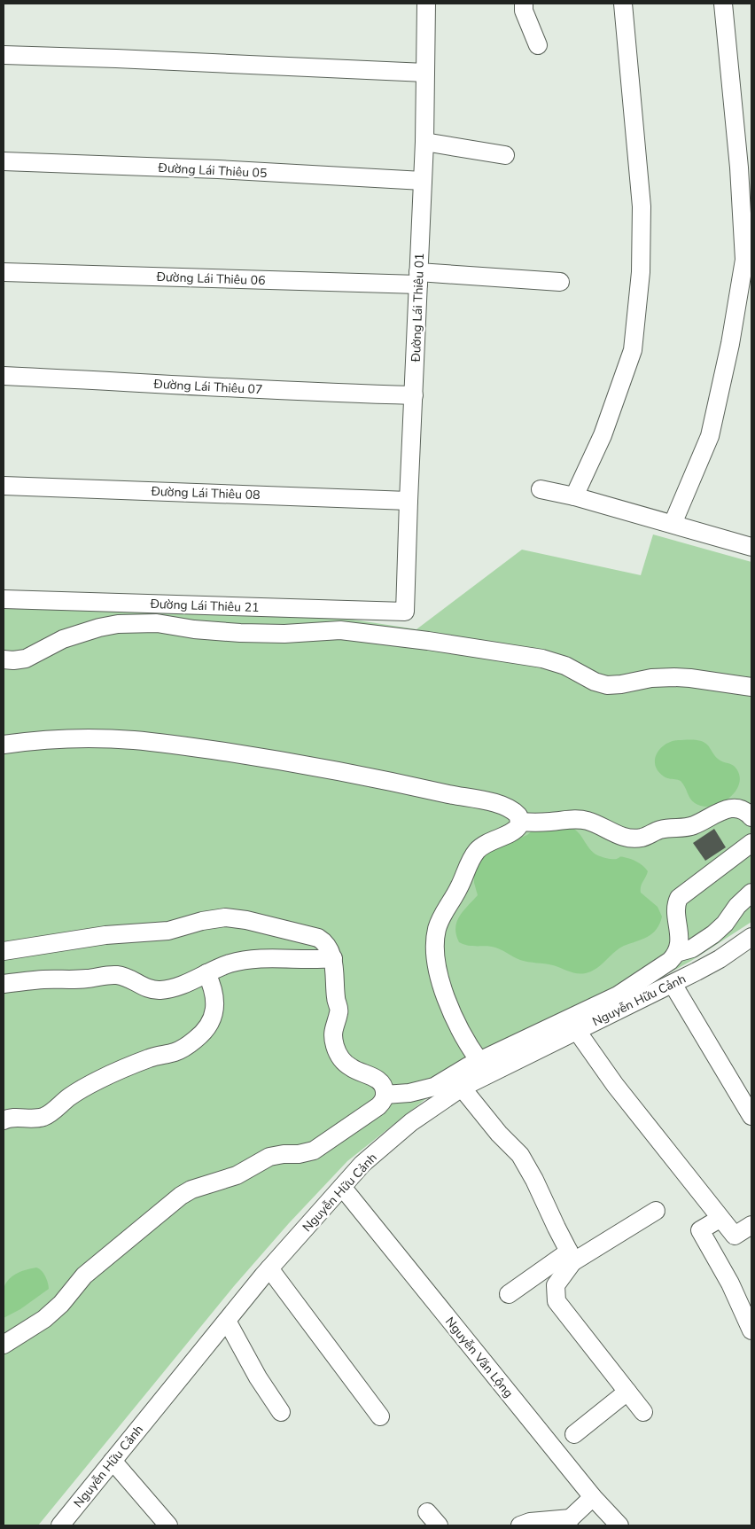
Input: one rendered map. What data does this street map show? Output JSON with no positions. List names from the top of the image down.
{
  "streets": {
    "street": [
      "Đường Lái Thiêu 05",
      "Đường Lái Thiêu 06",
      "Đường Lái Thiêu 01",
      "Đường Lái Thiêu 07",
      "Đường Lái Thiêu 08",
      "Đường Lái Thiêu 21",
      "Nguyễn Hữu Cảnh",
      "Nguyễn Văn Lộng"
    ]
  },
  "crossings": [
    ["Đường Lái Thiêu 05", "Đường Lái Thiêu 01"],
    ["Đường Lái Thiêu 06", "Đường Lái Thiêu 01"],
    ["Đường Lái Thiêu 01", "Đường Lái Thiêu 07"],
    ["Đường Lái Thiêu 01", "Đường Lái Thiêu 08"],
    ["Đường Lái Thiêu 01", "Đường Lái Thiêu 21"],
    ["Nguyễn Hữu Cảnh", "Nguyễn Văn Lộng"]
  ]
}
